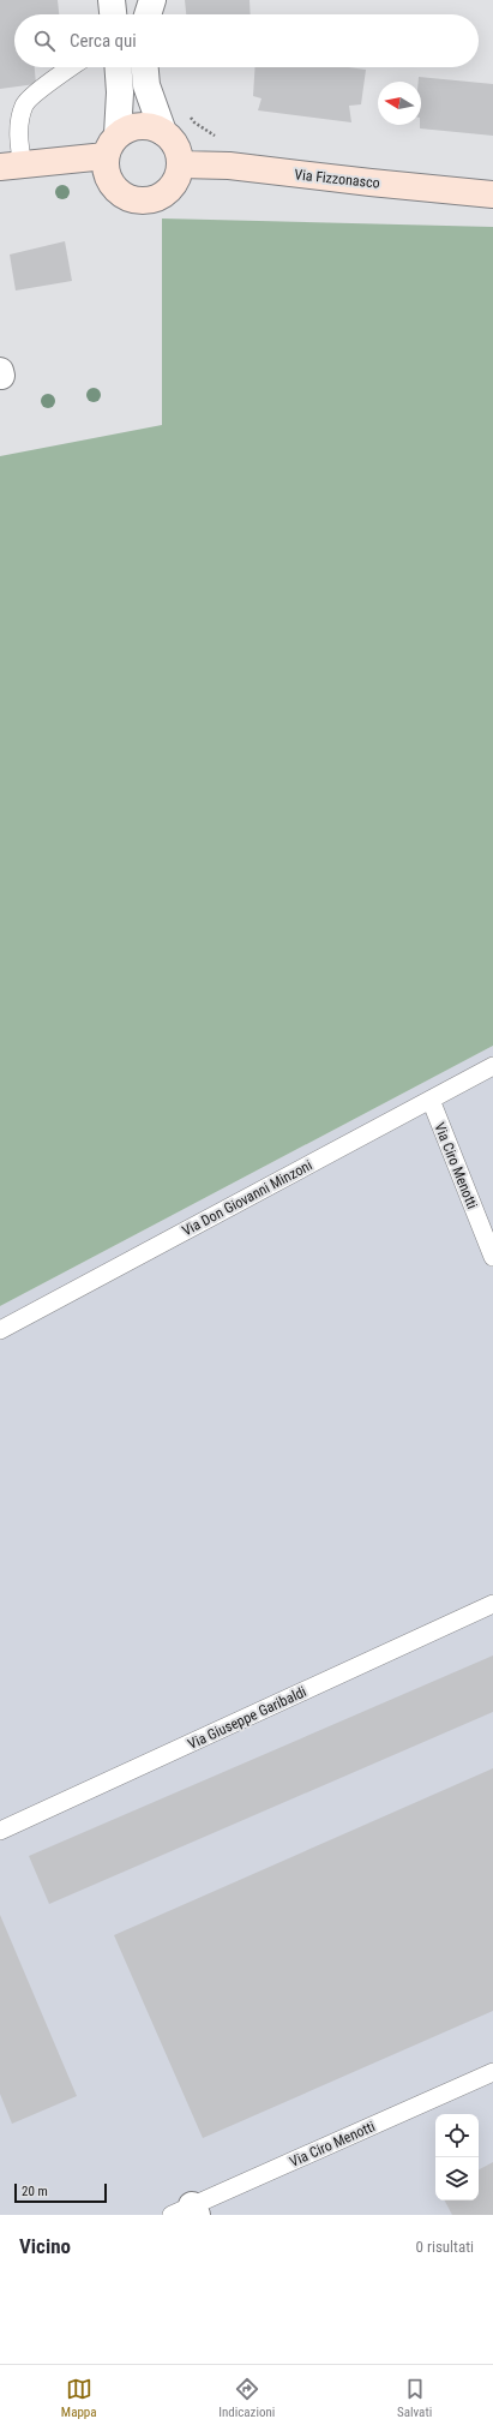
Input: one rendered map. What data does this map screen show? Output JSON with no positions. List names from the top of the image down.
{
  "streets": {
    "main road": ["Via Fizzonasco"],
    "lane": ["Via Ciro Menotti", "Via Don Giovanni Minzoni", "Via Giuseppe Garibaldi"]
  },
  "crossings": [
    ["Via Ciro Menotti", "Via Don Giovanni Minzoni"]
  ],
  "scale_bar": "20 m",
  "north": "left",
  "page": {
    "search": "Cerca qui",
    "scale": "20 m",
    "heading": ["Vicino", "0 risultati"],
    "nav": ["Mappa", "Indicazioni", "Salvati"]
  }
}
